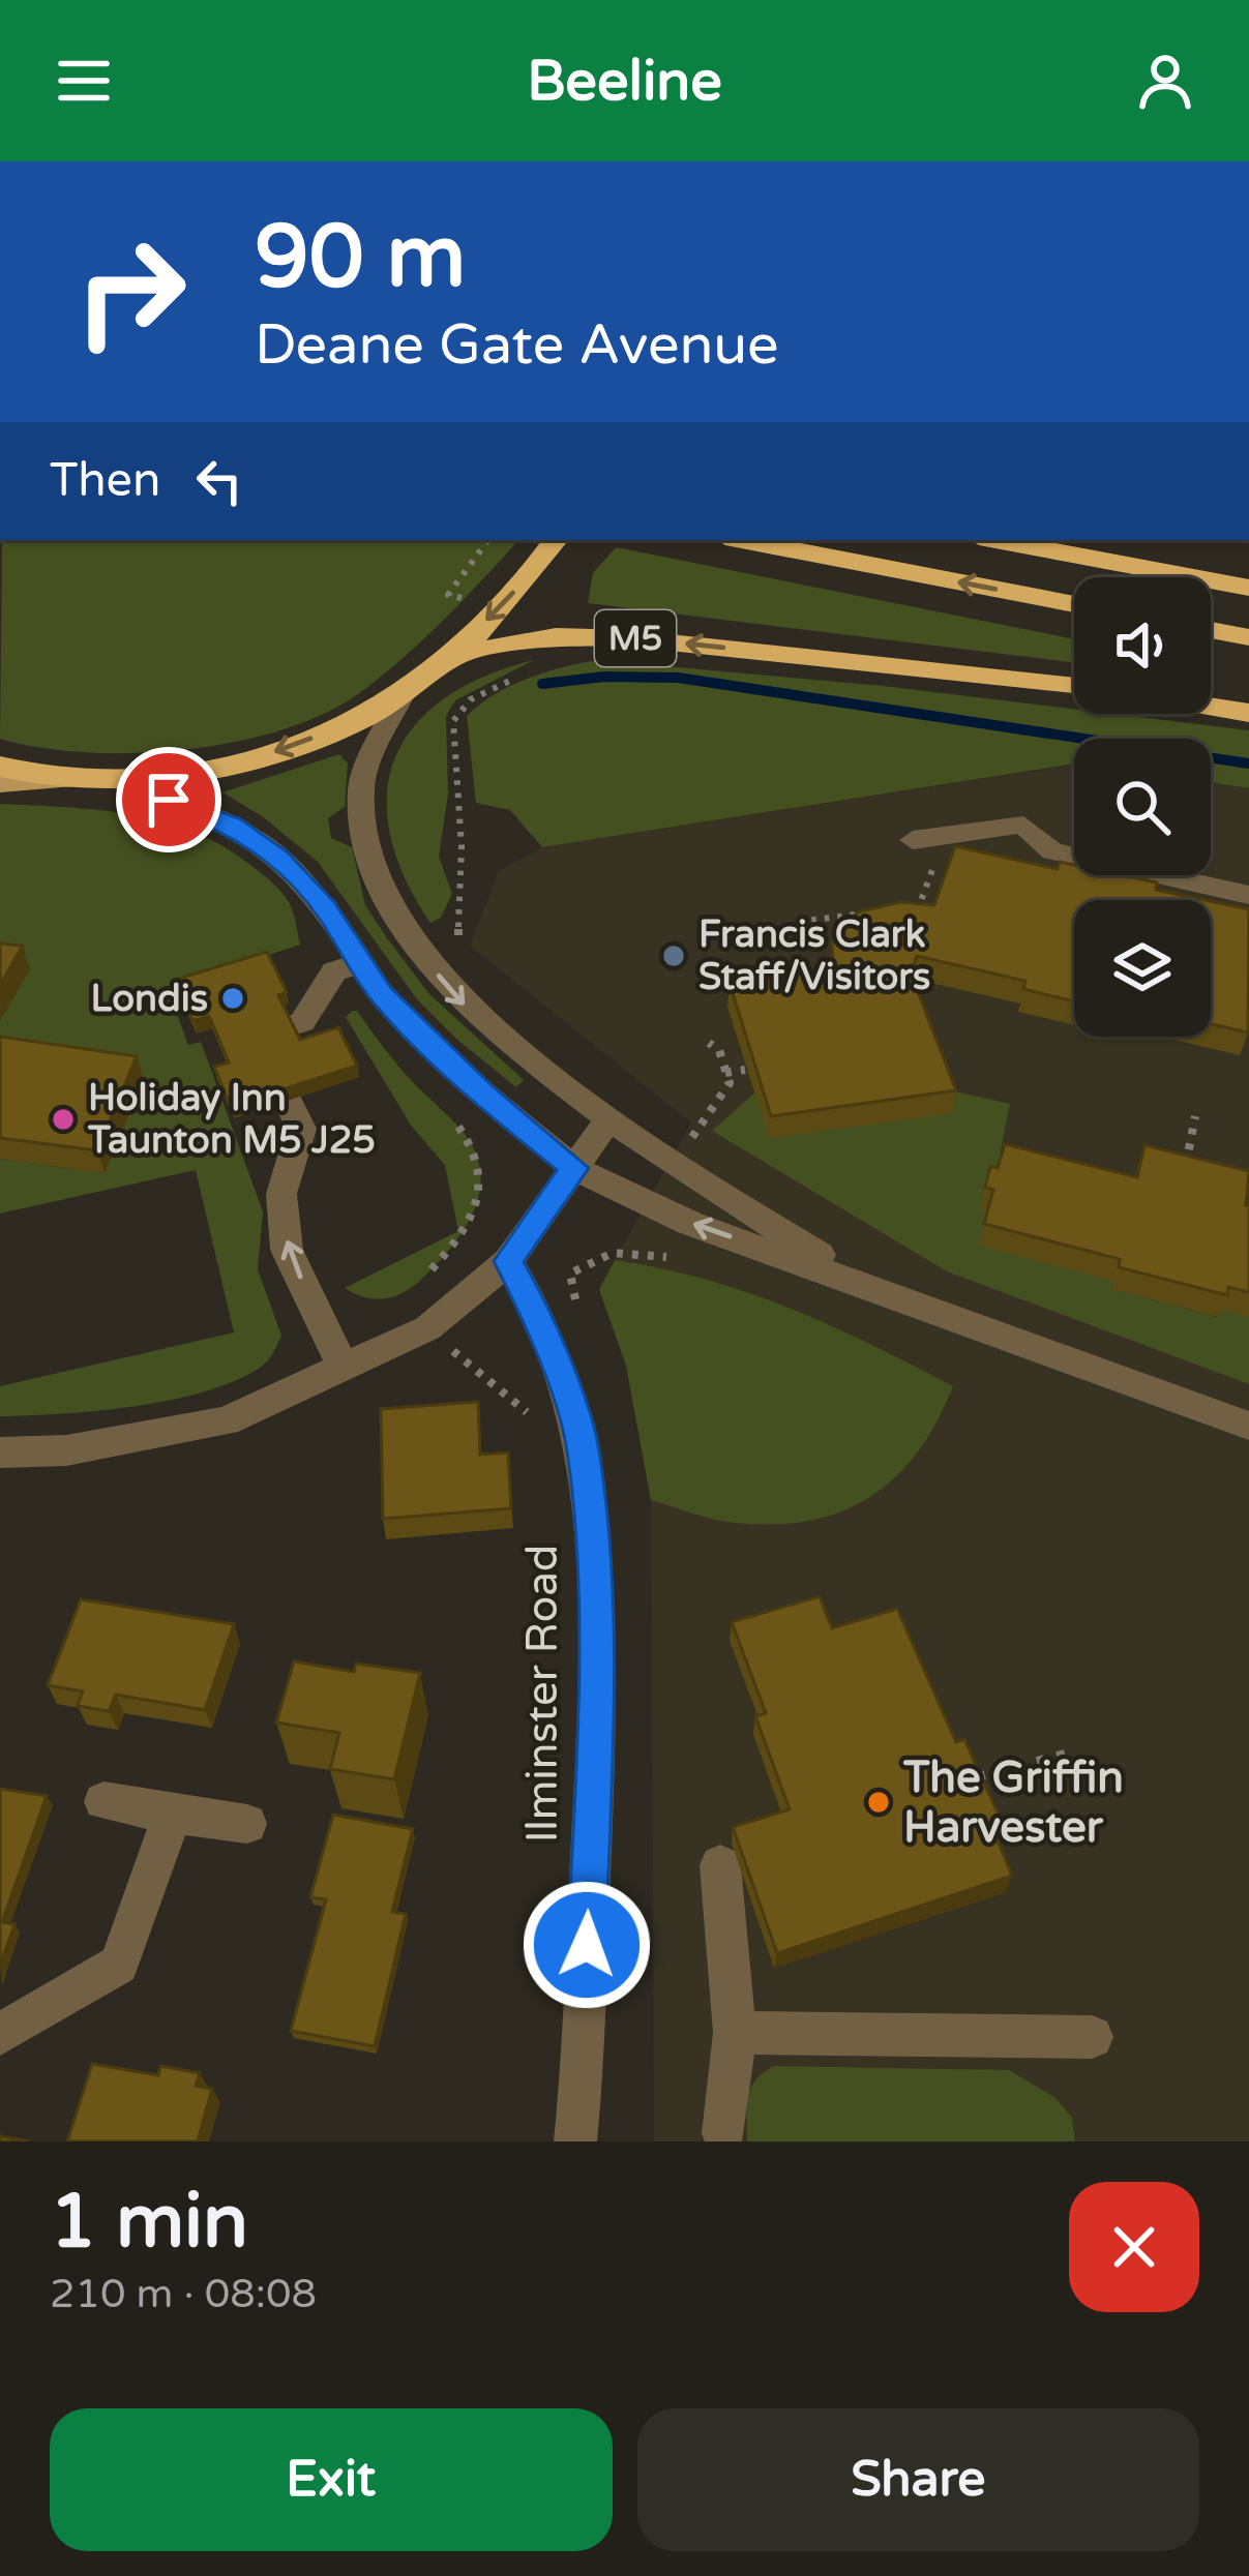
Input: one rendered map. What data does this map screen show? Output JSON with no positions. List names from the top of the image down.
{
  "streets": {
    "highway": ["M5"],
    "street": ["Ilminster Road"]
  },
  "places": [
    "Francis Clark Staff/Visitors",
    "Londis",
    "Holiday Inn Taunton M5 J25",
    "The Griffin Harvester"
  ],
  "page": {
    "header": "Beeline",
    "turn": ["90 m", "Deane Gate Avenue"],
    "then": "Then",
    "heading": ["1 min", "210 m · 08:08"],
    "buttons": ["Exit", "Share"]
  }
}
